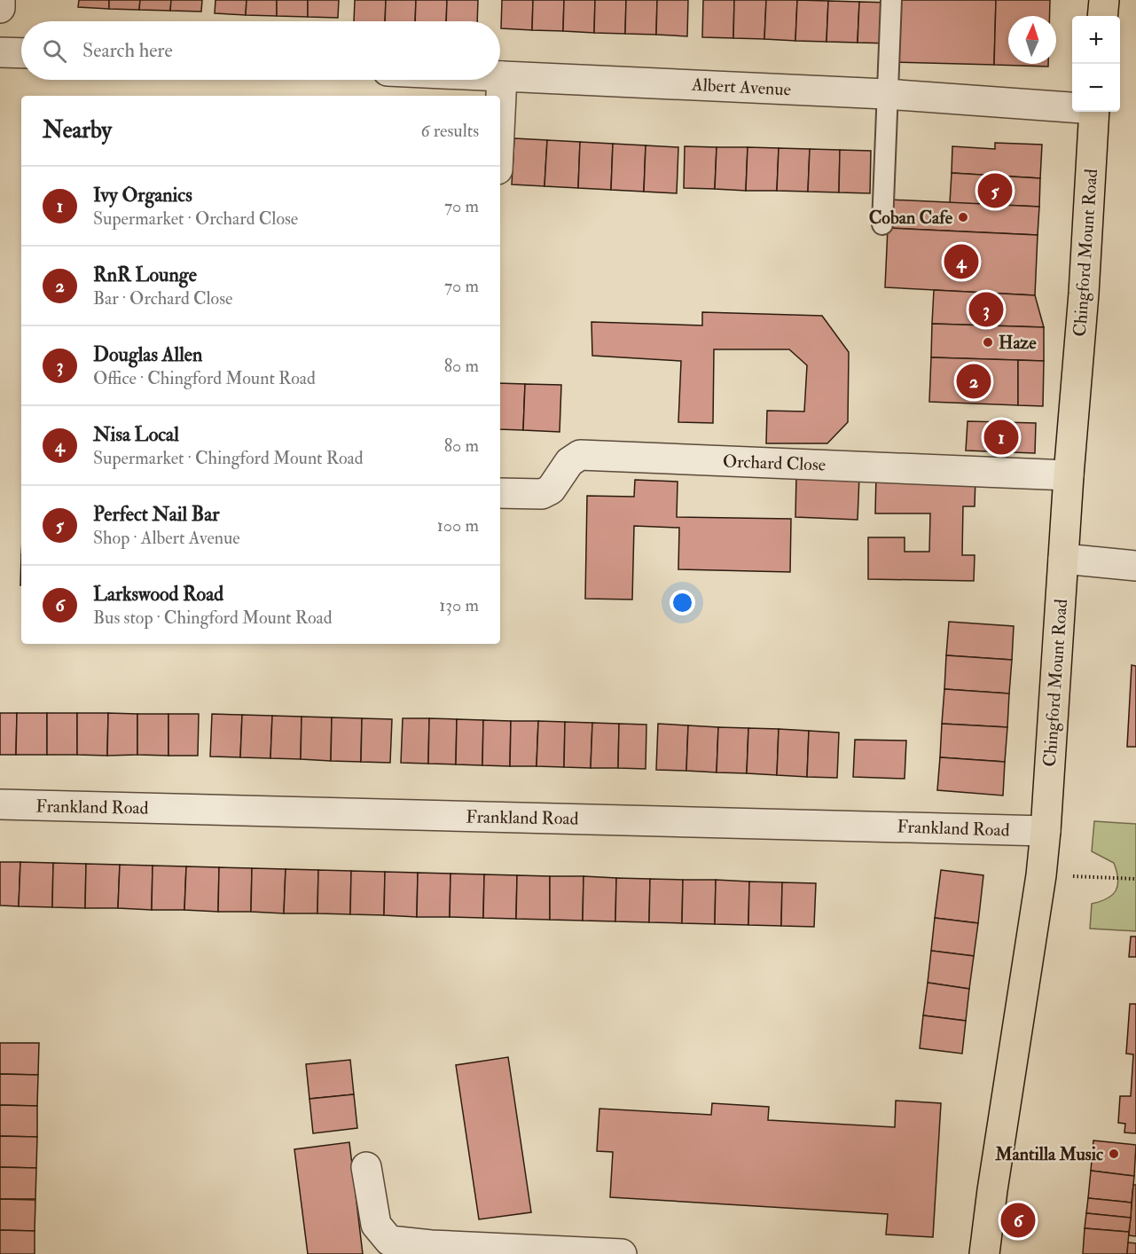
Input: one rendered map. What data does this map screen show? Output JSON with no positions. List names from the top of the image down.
{
  "streets": {
    "main road": ["Chingford Mount Road"],
    "street": ["Albert Avenue", "Orchard Close", "Frankland Road"]
  },
  "crossings": [
    ["Chingford Mount Road", "Orchard Close"],
    ["Chingford Mount Road", "Frankland Road"]
  ],
  "places": ["Coban Cafe", "Haze", "Mantilla Music"],
  "north": "top",
  "page": {
    "map_buttons": ["+", "−"],
    "search": "Search here",
    "heading": ["Nearby", "6 results"],
    "list": [
      {
        "mark": "1",
        "name": "Ivy Organics",
        "note": "Supermarket · Orchard Close",
        "value": "70 m"
      },
      {
        "mark": "2",
        "name": "RnR Lounge",
        "note": "Bar · Orchard Close",
        "value": "70 m"
      },
      {
        "mark": "3",
        "name": "Douglas Allen",
        "note": "Office · Chingford Mount Road",
        "value": "80 m"
      },
      {
        "mark": "4",
        "name": "Nisa Local",
        "note": "Supermarket · Chingford Mount Road",
        "value": "80 m"
      },
      {
        "mark": "5",
        "name": "Perfect Nail Bar",
        "note": "Shop · Albert Avenue",
        "value": "100 m"
      },
      {
        "mark": "6",
        "name": "Larkswood Road",
        "note": "Bus stop · Chingford Mount Road",
        "value": "130 m"
      }
    ],
    "pins": [
      "5",
      "4",
      "3",
      "2",
      "1",
      "6"
    ]
  }
}
